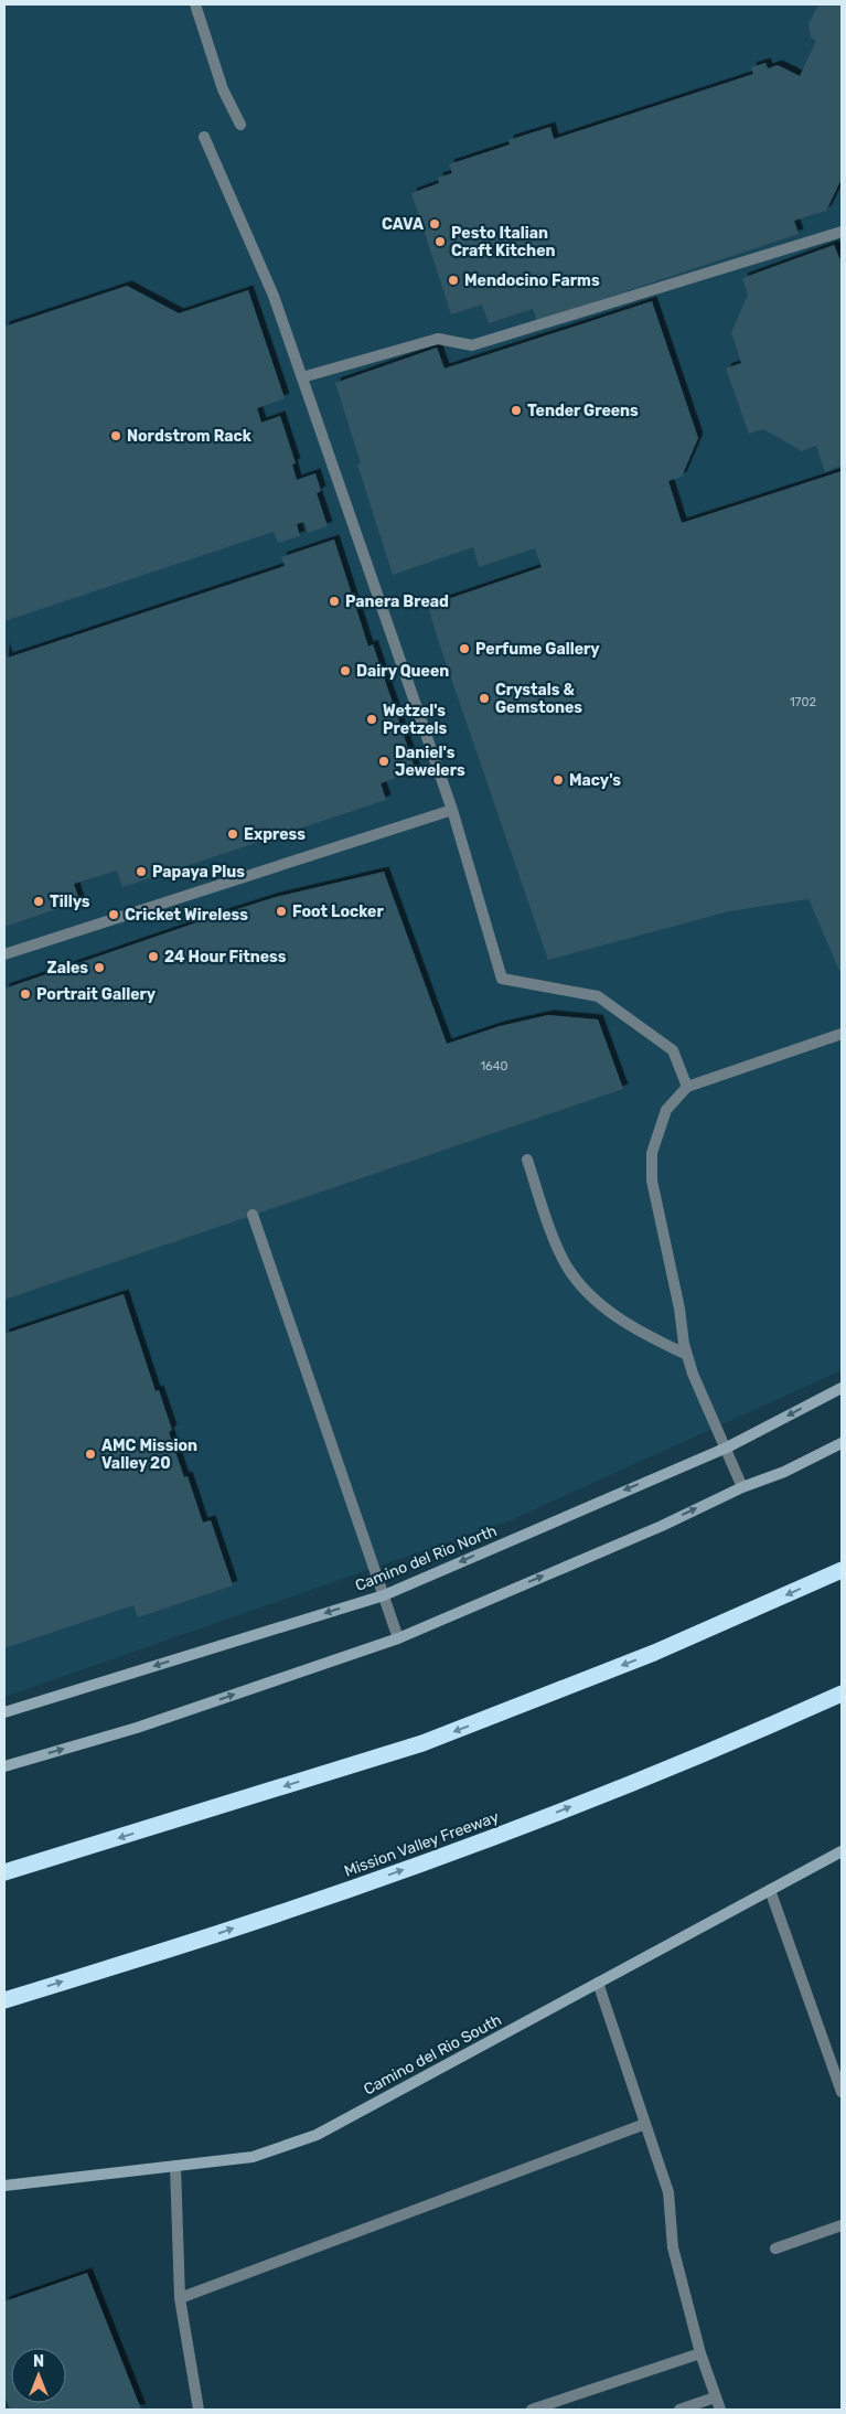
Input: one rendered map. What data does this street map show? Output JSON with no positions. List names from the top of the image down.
{
  "streets": {
    "highway": ["Mission Valley Freeway"],
    "street": ["Camino del Rio North", "Camino del Rio South"]
  },
  "places": [
    "CAVA",
    "Pesto Italian Craft Kitchen",
    "Mendocino Farms",
    "Tender Greens",
    "Nordstrom Rack",
    "Panera Bread",
    "Perfume Gallery",
    "Dairy Queen",
    "Crystals & Gemstones",
    "Wetzel's Pretzels",
    "Daniel's Jewelers",
    "Macy's",
    "Express",
    "Papaya Plus",
    "Tillys",
    "Foot Locker",
    "Cricket Wireless",
    "24 Hour Fitness",
    "Zales",
    "Portrait Gallery",
    "AMC Mission Valley 20"
  ],
  "house_numbers": ["1702", "1640"],
  "north": "top"
}
